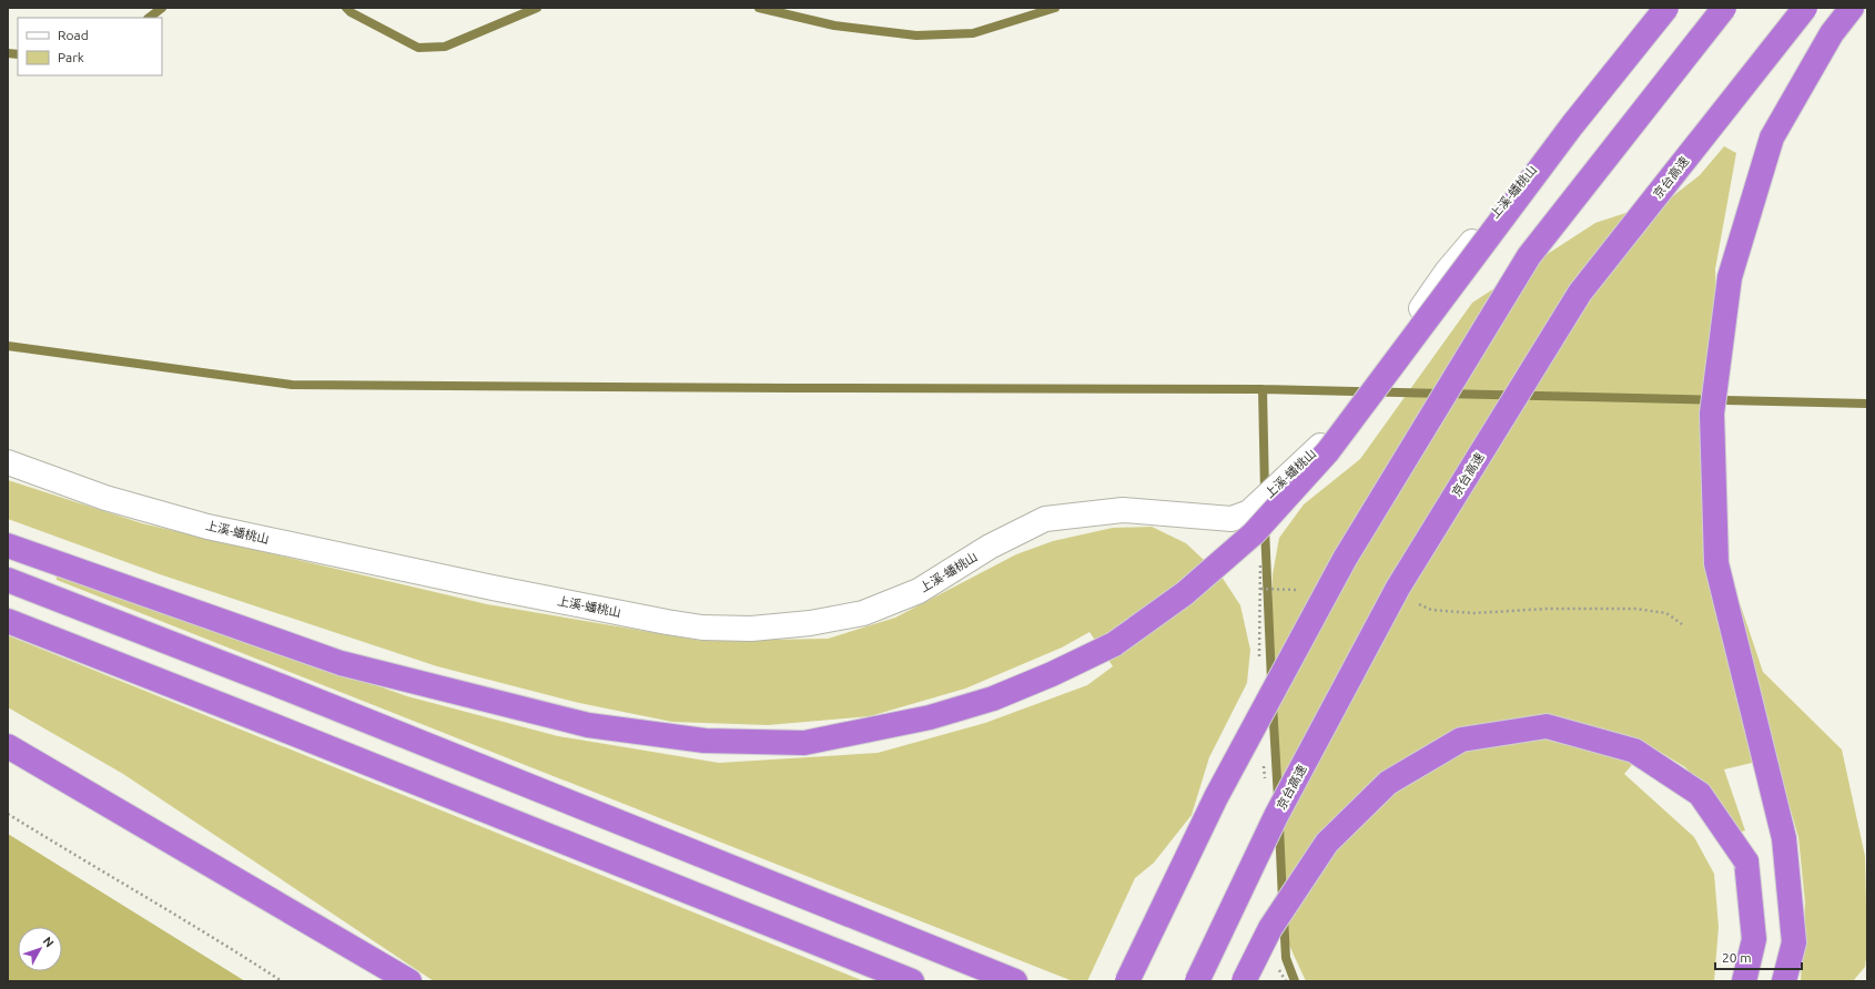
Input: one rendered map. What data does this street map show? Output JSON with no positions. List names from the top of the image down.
{
  "streets": {
    "highway": ["京台高速"],
    "street": ["上溪-蟠桃山"]
  },
  "legend": ["Road", "Park"],
  "scale_bar": "20 m",
  "north": "top right"
}
